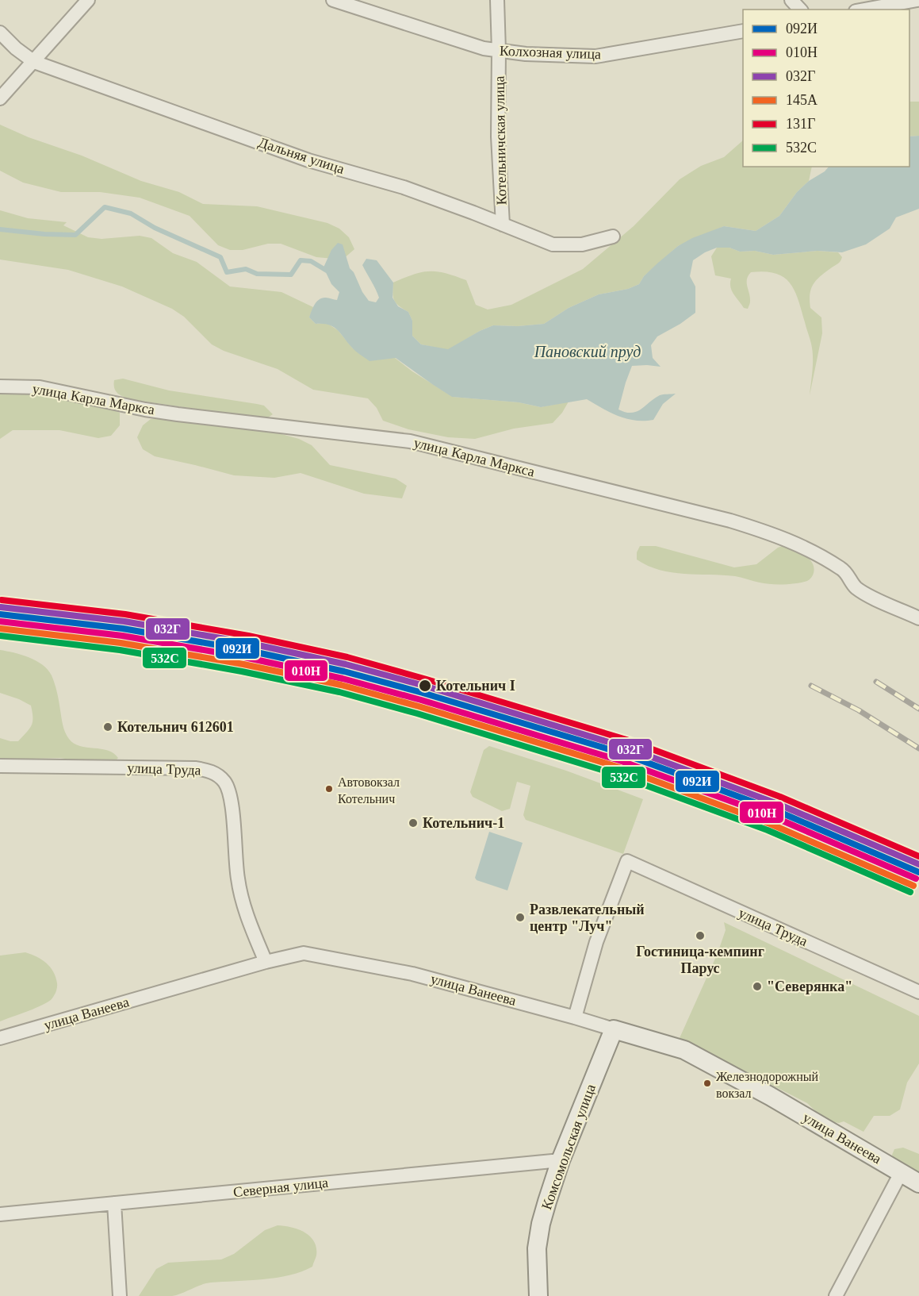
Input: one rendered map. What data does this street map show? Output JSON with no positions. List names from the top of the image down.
{
  "streets": {
    "street": [
      "Колхозная улица",
      "Котельничская улица",
      "Дальняя улица",
      "улица Карла Маркса",
      "улица Труда",
      "улица Ванеева",
      "Комсомольская улица",
      "Северная улица"
    ]
  },
  "crossings": [
    ["Колхозная улица", "Котельничская улица"],
    ["Котельничская улица", "Дальняя улица"],
    ["улица Труда", "улица Ванеева"],
    ["улица Ванеева", "Комсомольская улица"],
    ["Комсомольская улица", "Северная улица"]
  ],
  "water": ["Пановский пруд"],
  "places": [
    "Котельнич I",
    "Котельнич 612601",
    "Автовокзал Котельнич",
    "Котельнич-1",
    "Развлекательный центр \"Луч\"",
    "Гостиница-кемпинг Парус",
    "\"Северянка\"",
    "Железнодорожный вокзал"
  ],
  "lines": [
    "transit line 131Г",
    "transit line 032Г",
    "transit line 092И",
    "transit line 010Н",
    "transit line 145А",
    "transit line 532С"
  ],
  "legend": [
    "092И",
    "010Н",
    "032Г",
    "145А",
    "131Г",
    "532С"
  ]
}
